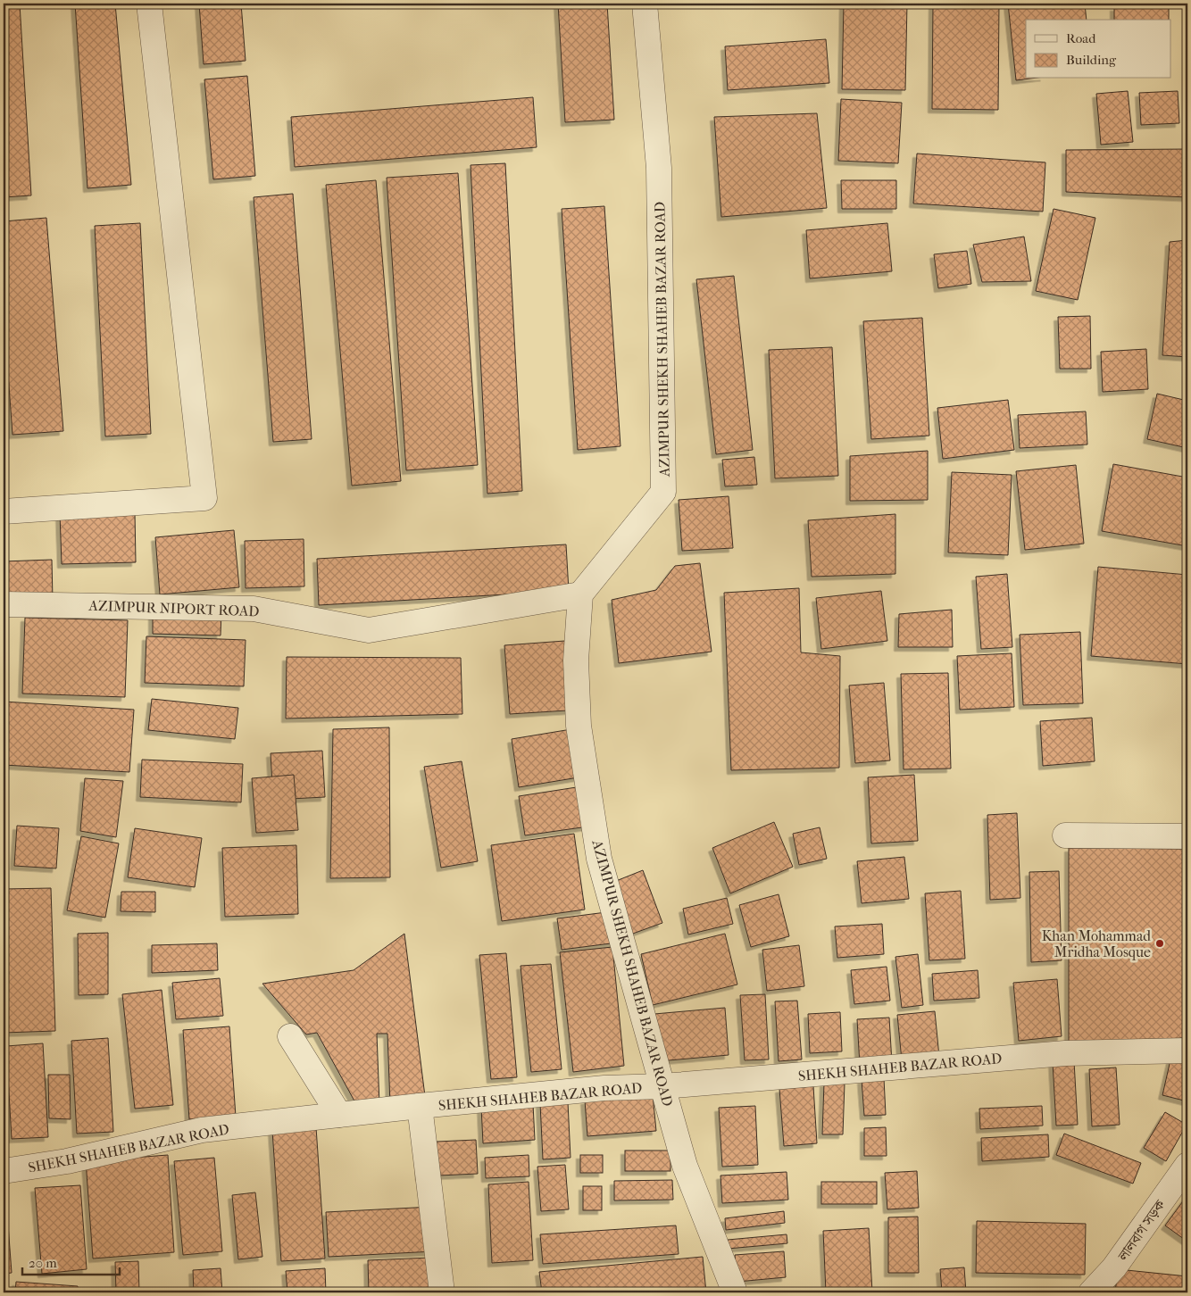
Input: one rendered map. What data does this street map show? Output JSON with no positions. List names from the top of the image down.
{
  "streets": {
    "street": [
      "AZIMPUR SHEKH SHAHEB BAZAR ROAD",
      "AZIMPUR NIPORT ROAD",
      "SHEKH SHAHEB BAZAR ROAD",
      "লালবাগ সড়ক"
    ]
  },
  "crossings": [
    ["AZIMPUR SHEKH SHAHEB BAZAR ROAD", "AZIMPUR NIPORT ROAD"],
    ["AZIMPUR SHEKH SHAHEB BAZAR ROAD", "SHEKH SHAHEB BAZAR ROAD"]
  ],
  "places": ["Khan Mohammad Mridha Mosque"],
  "legend": ["Road", "Building"],
  "scale_bar": "20 m"
}
